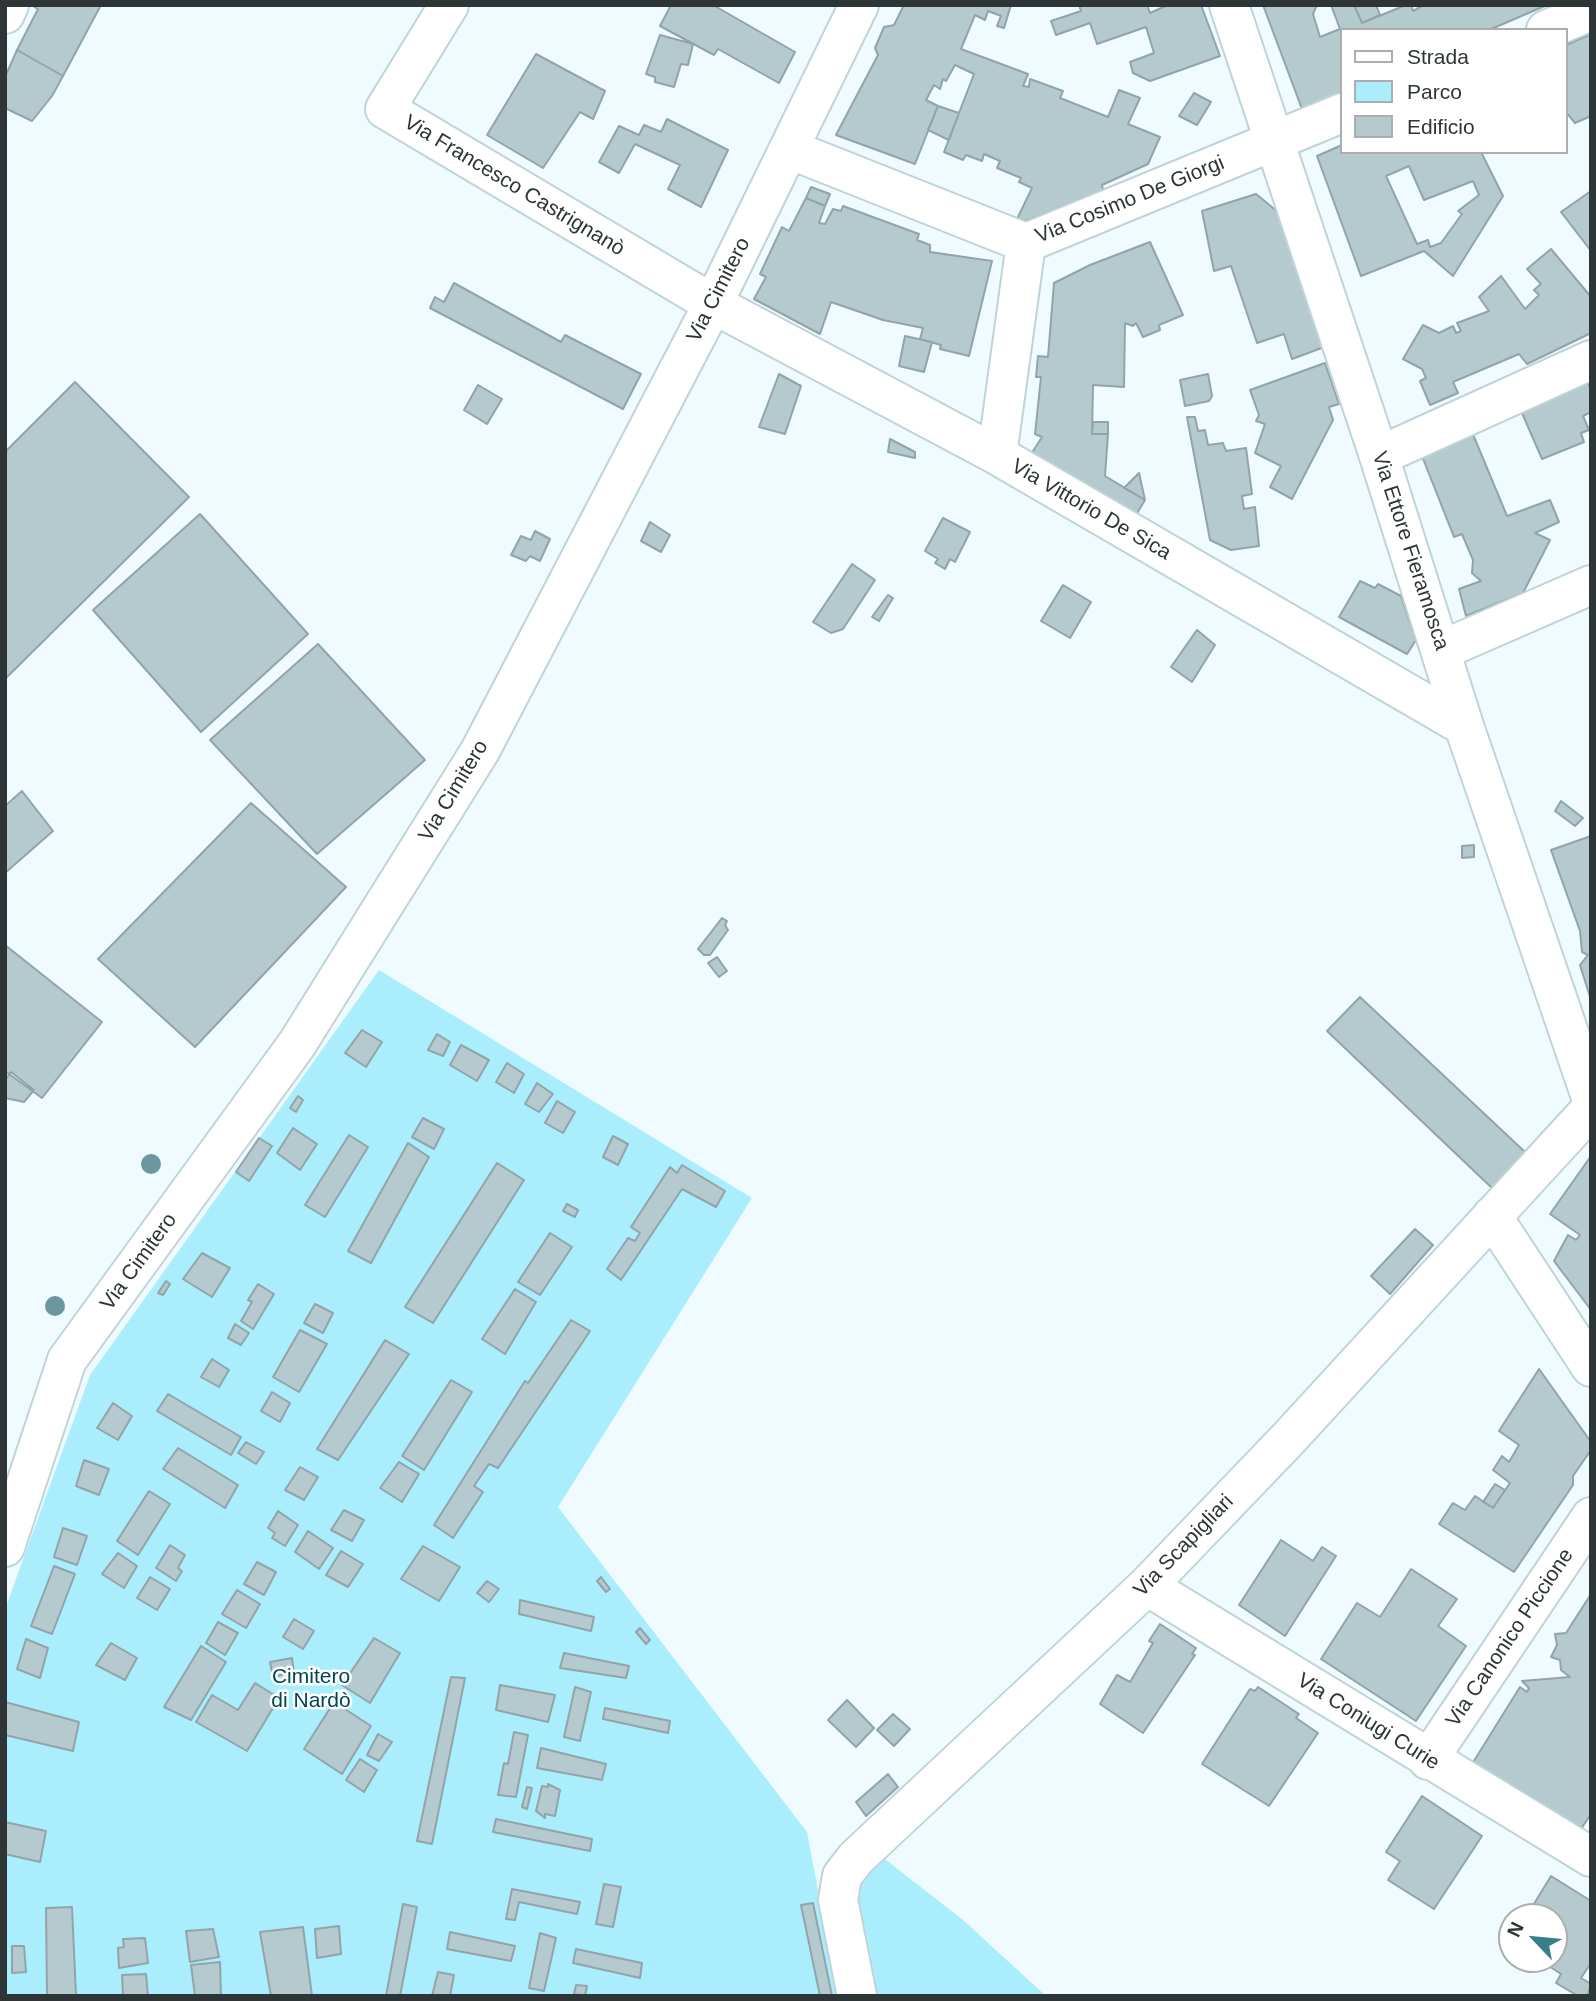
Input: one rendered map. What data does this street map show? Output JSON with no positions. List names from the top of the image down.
{
  "streets": {
    "street": [
      "Via Francesco Castrignanò",
      "Via Cosimo De Giorgi",
      "Via Cimitero",
      "Via Vittorio De Sica",
      "Via Ettore Fieramosca",
      "Via Scapigliari",
      "Via Canonico Piccione",
      "Via Coniugi Curie"
    ]
  },
  "crossings": [
    ["Via Francesco Castrignanò", "Via Cimitero"],
    ["Via Francesco Castrignanò", "Via Vittorio De Sica"],
    ["Via Cosimo De Giorgi", "Via Cimitero"],
    ["Via Cosimo De Giorgi", "Via Ettore Fieramosca"],
    ["Via Cimitero", "Via Vittorio De Sica"],
    ["Via Vittorio De Sica", "Via Ettore Fieramosca"],
    ["Via Scapigliari", "Via Coniugi Curie"],
    ["Via Canonico Piccione", "Via Coniugi Curie"]
  ],
  "parks": ["Cimitero di Nardò"],
  "legend": ["Strada", "Parco", "Edificio"],
  "north": "top left"
}
